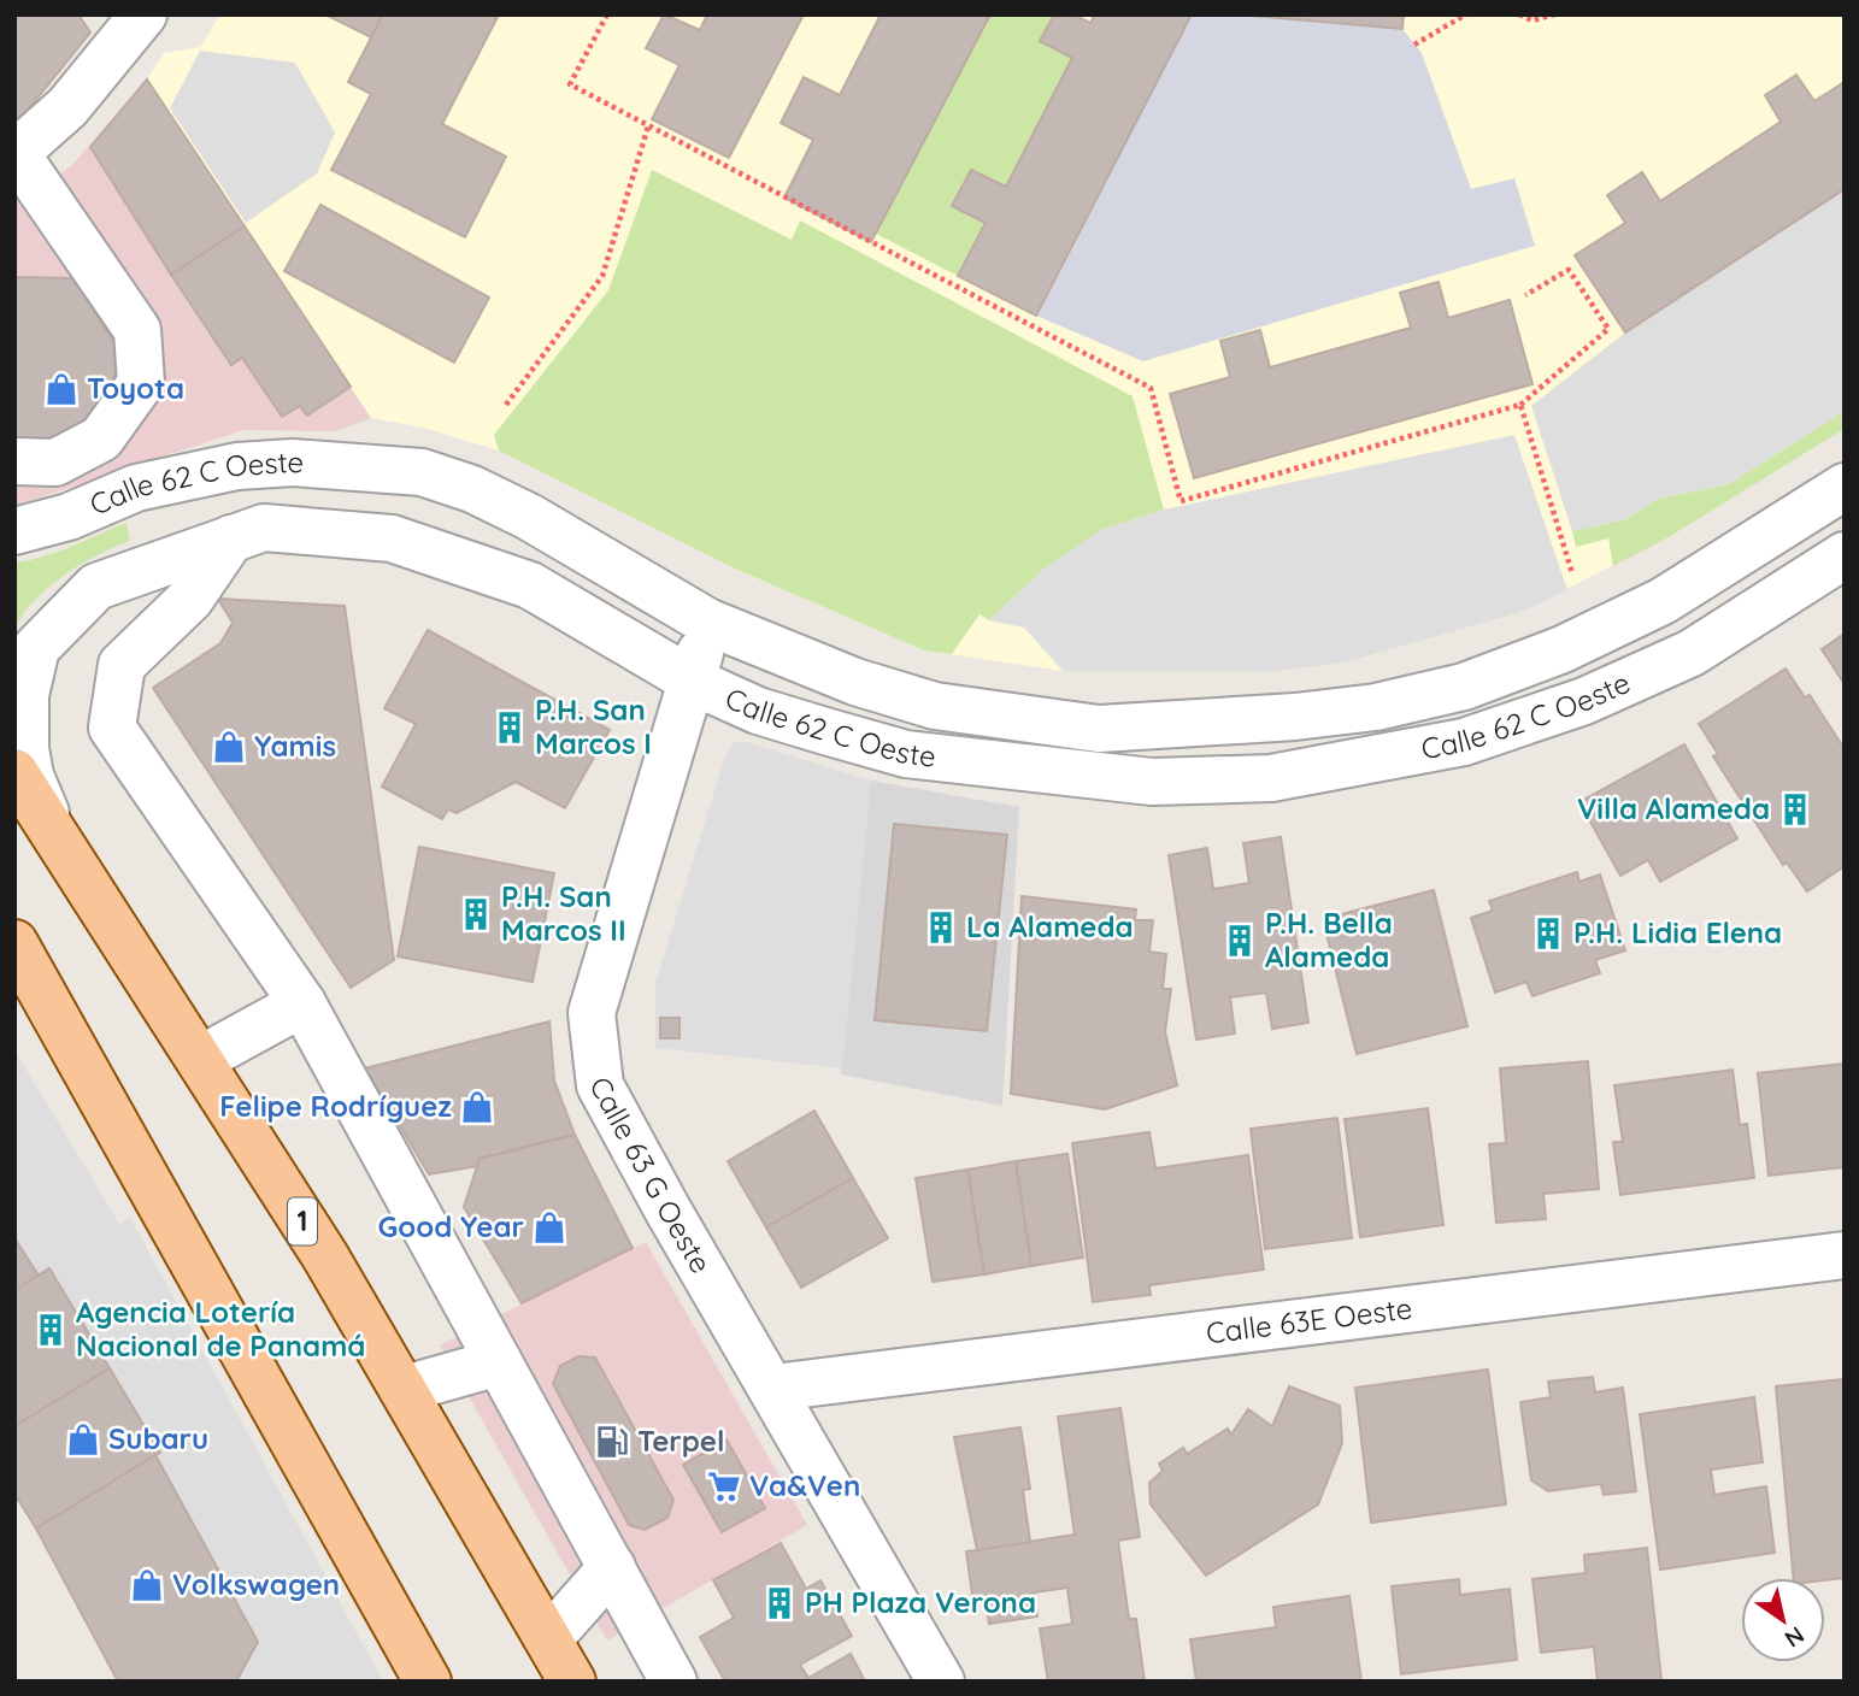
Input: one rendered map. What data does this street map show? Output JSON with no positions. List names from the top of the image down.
{
  "streets": {
    "main road": ["1"],
    "street": ["Calle 62 C Oeste", "Calle 63 G Oeste", "Calle 63E Oeste"]
  },
  "crossings": [
    ["Calle 62 C Oeste", "Calle 63 G Oeste"],
    ["Calle 62 C Oeste", "1"],
    ["Calle 63 G Oeste", "Calle 63E Oeste"]
  ],
  "places": {
    "shop": [
      "Toyota",
      "Yamis",
      "Felipe Rodríguez",
      "Good Year",
      "Subaru",
      "Volkswagen"
    ],
    "building": [
      "P.H. San Marcos I",
      "Villa Alameda",
      "P.H. San Marcos II",
      "La Alameda",
      "P.H. Lidia Elena",
      "P.H. Bella Alameda",
      "Agencia Lotería Nacional de Panamá",
      "PH Plaza Verona"
    ],
    "fuel station": ["Terpel"],
    "supermarket": ["Va&Ven"]
  },
  "north": "bottom right"
}
